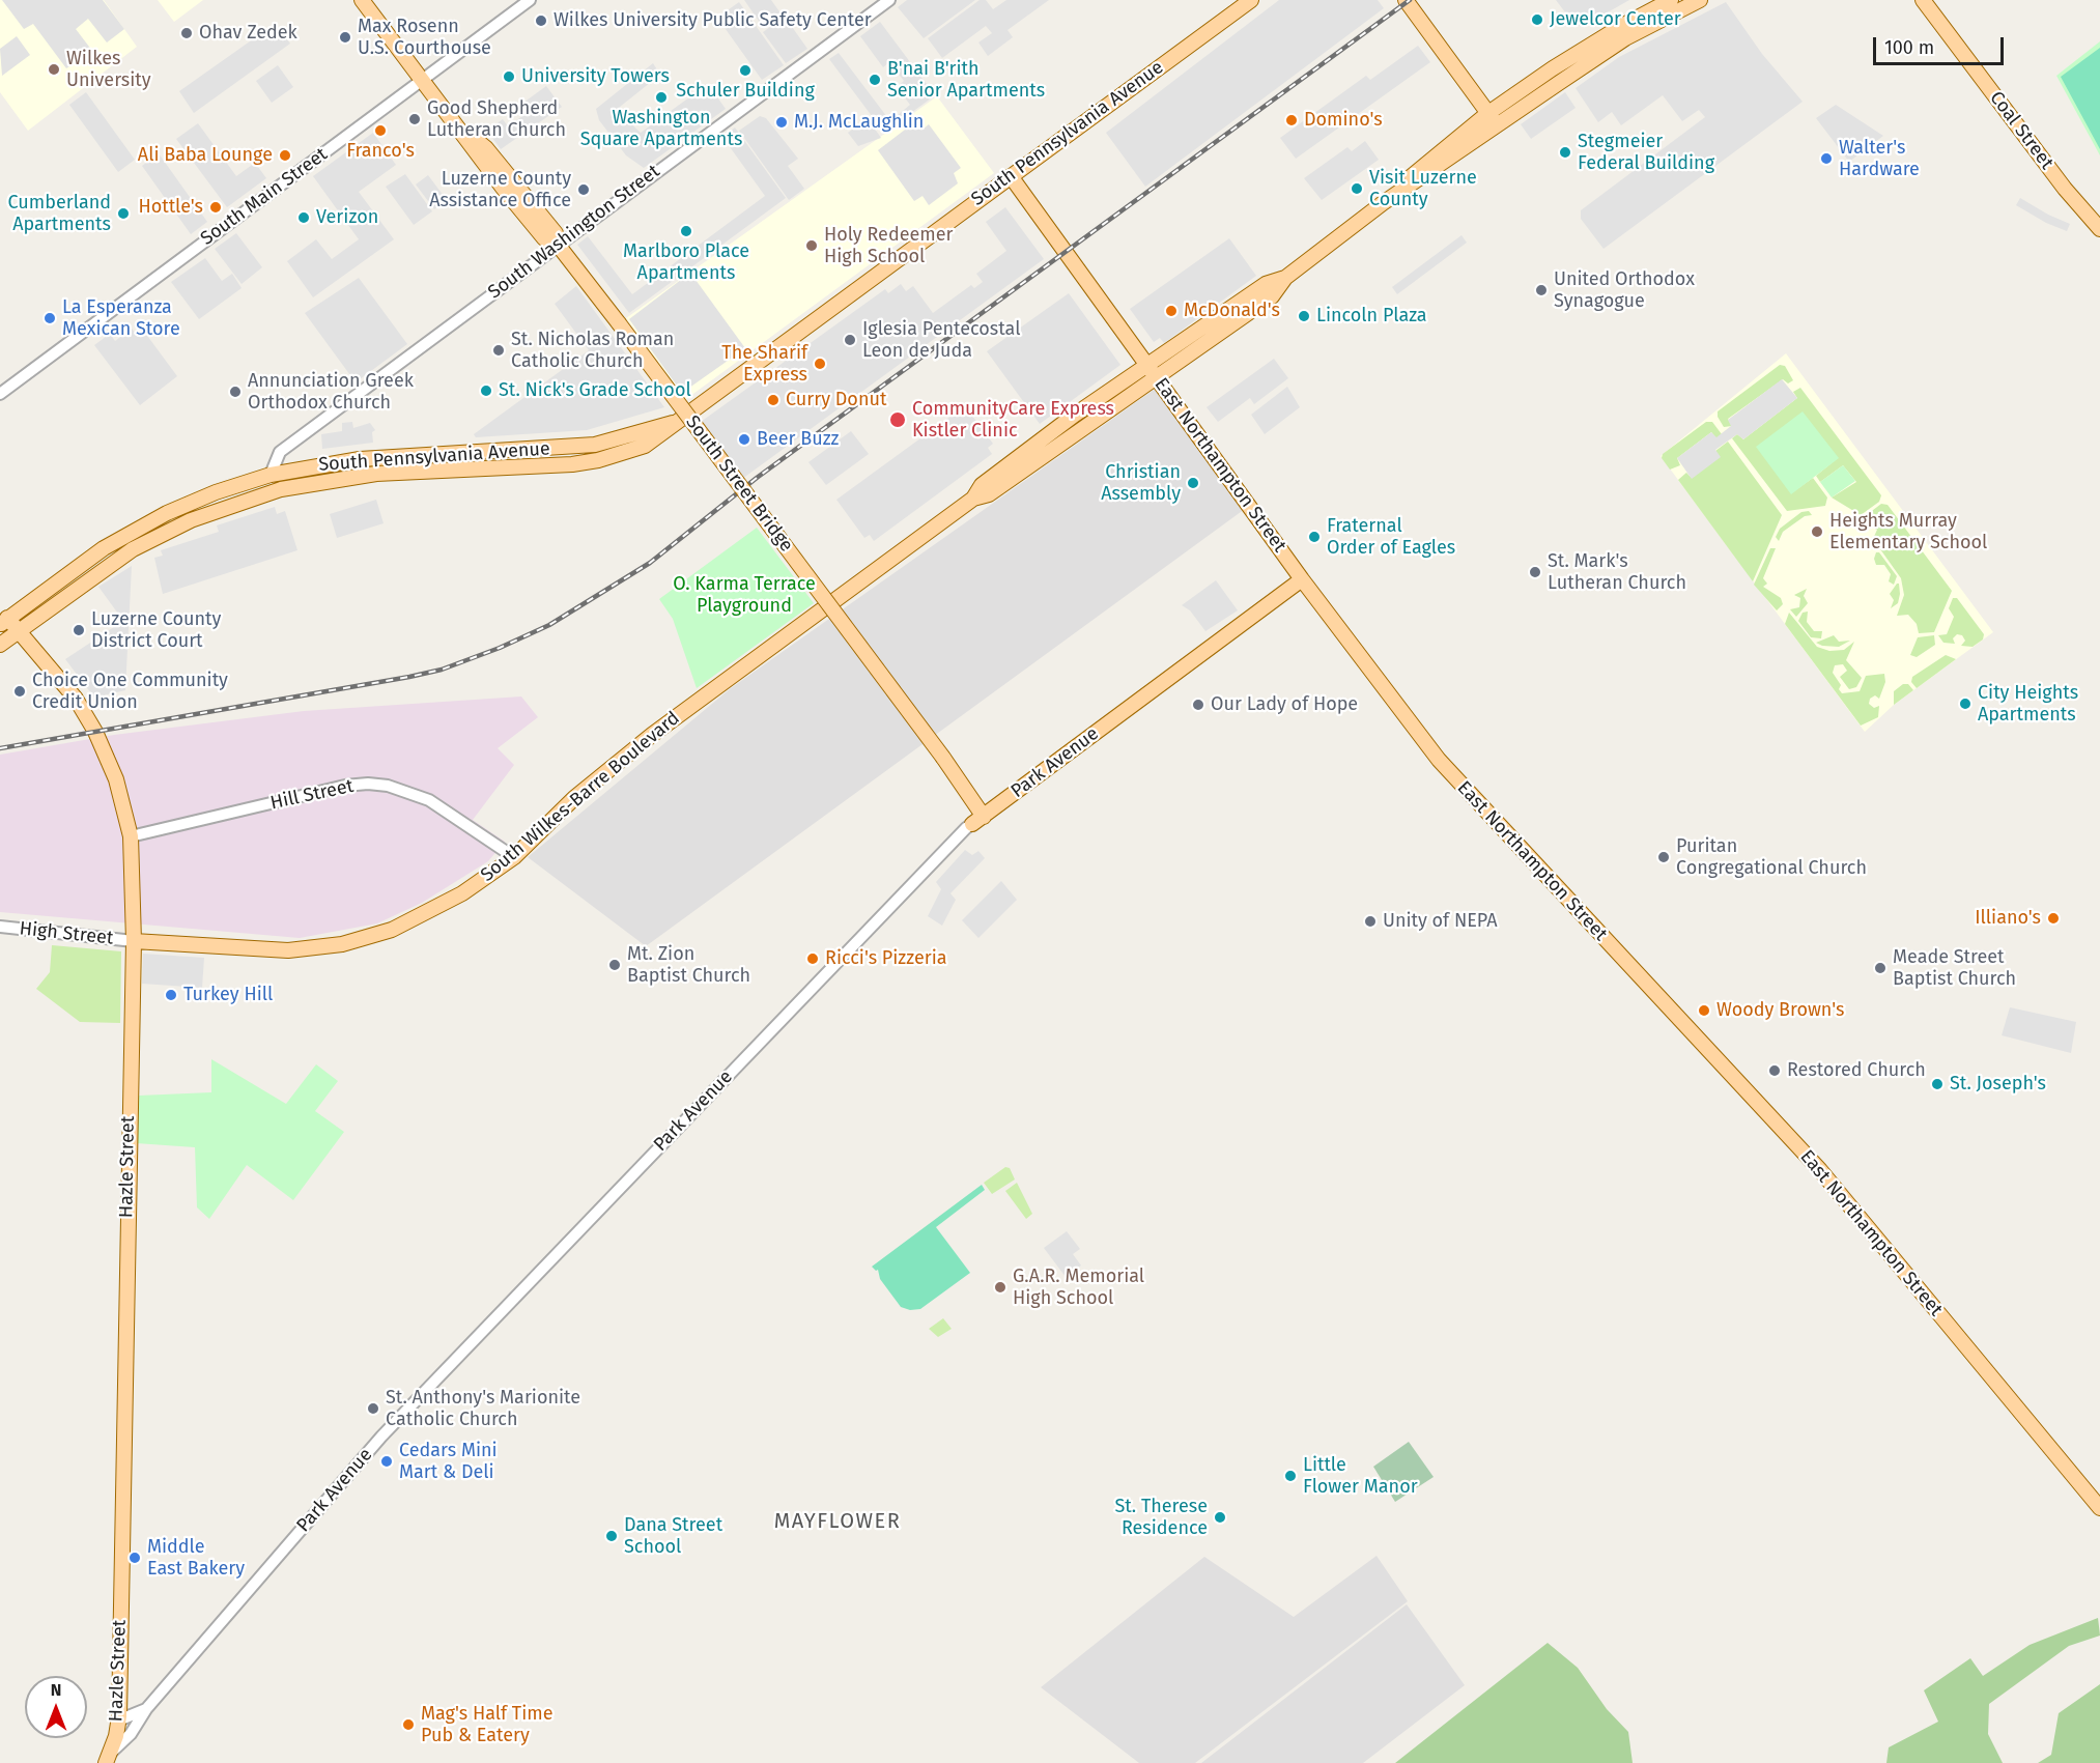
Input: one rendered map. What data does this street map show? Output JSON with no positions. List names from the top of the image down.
{
  "streets": {
    "main road": [
      "Coal Street",
      "South Pennsylvania Avenue",
      "East Northampton Street",
      "South Street Bridge",
      "Park Avenue",
      "South Wilkes-Barre Boulevard",
      "Hazle Street"
    ],
    "street": [
      "South Main Street",
      "South Washington Street",
      "Hill Street",
      "High Street"
    ]
  },
  "crossings": [
    ["South Pennsylvania Avenue", "South Washington Street"],
    ["South Pennsylvania Avenue", "East Northampton Street"],
    ["South Pennsylvania Avenue", "Hazle Street"],
    ["South Main Street", "South Street Bridge"],
    ["South Washington Street", "South Street Bridge"],
    ["East Northampton Street", "Park Avenue"],
    ["East Northampton Street", "South Wilkes-Barre Boulevard"],
    ["South Street Bridge", "Park Avenue"],
    ["Park Avenue", "Hazle Street"],
    ["Hill Street", "South Wilkes-Barre Boulevard"],
    ["Hill Street", "Hazle Street"],
    ["South Wilkes-Barre Boulevard", "High Street"],
    ["South Wilkes-Barre Boulevard", "Hazle Street"],
    ["High Street", "Hazle Street"]
  ],
  "districts": ["MAYFLOWER"],
  "parks": ["O. Karma Terrace Playground"],
  "places": [
    "Jewelcor Center",
    "Wilkes University Public Safety Center",
    "Ohav Zedek",
    "Max Rosenn U.S. Courthouse",
    "Wilkes University",
    "Schuler Building",
    "University Towers",
    "B'nai B'rith Senior Apartments",
    "Washington Square Apartments",
    "Good Shepherd Lutheran Church",
    "Domino's",
    "M.J. McLaughlin",
    "Franco's",
    "Stegmeier Federal Building",
    "Ali Baba Lounge",
    "Walter's Hardware",
    "Visit Luzerne County",
    "Luzerne County Assistance Office",
    "Hottle's",
    "Cumberland Apartments",
    "Verizon",
    "Marlboro Place Apartments",
    "Holy Redeemer High School",
    "United Orthodox Synagogue",
    "McDonald's",
    "Lincoln Plaza",
    "La Esperanza Mexican Store",
    "Iglesia Pentecostal Leon de Juda",
    "St. Nicholas Roman Catholic Church",
    "The Sharif Express",
    "St. Nick's Grade School",
    "Annunciation Greek Orthodox Church",
    "Curry Donut",
    "CommunityCare Express Kistler Clinic",
    "Beer Buzz",
    "Christian Assembly",
    "Heights Murray Elementary School",
    "Fraternal Order of Eagles",
    "St. Mark's Lutheran Church",
    "Luzerne County District Court",
    "Choice One Community Credit Union",
    "City Heights Apartments",
    "Our Lady of Hope",
    "Puritan Congregational Church",
    "Illiano's",
    "Unity of NEPA",
    "Ricci's Pizzeria",
    "Mt. Zion Baptist Church",
    "Meade Street Baptist Church",
    "Turkey Hill",
    "Woody Brown's",
    "Restored Church",
    "St. Joseph's",
    "G.A.R. Memorial High School",
    "St. Anthony's Marionite Catholic Church",
    "Cedars Mini Mart & Deli",
    "Little Flower Manor",
    "St. Therese Residence",
    "Dana Street School",
    "Middle East Bakery",
    "Mag's Half Time Pub & Eatery"
  ],
  "scale_bar": "100 m",
  "north": "top"
}
